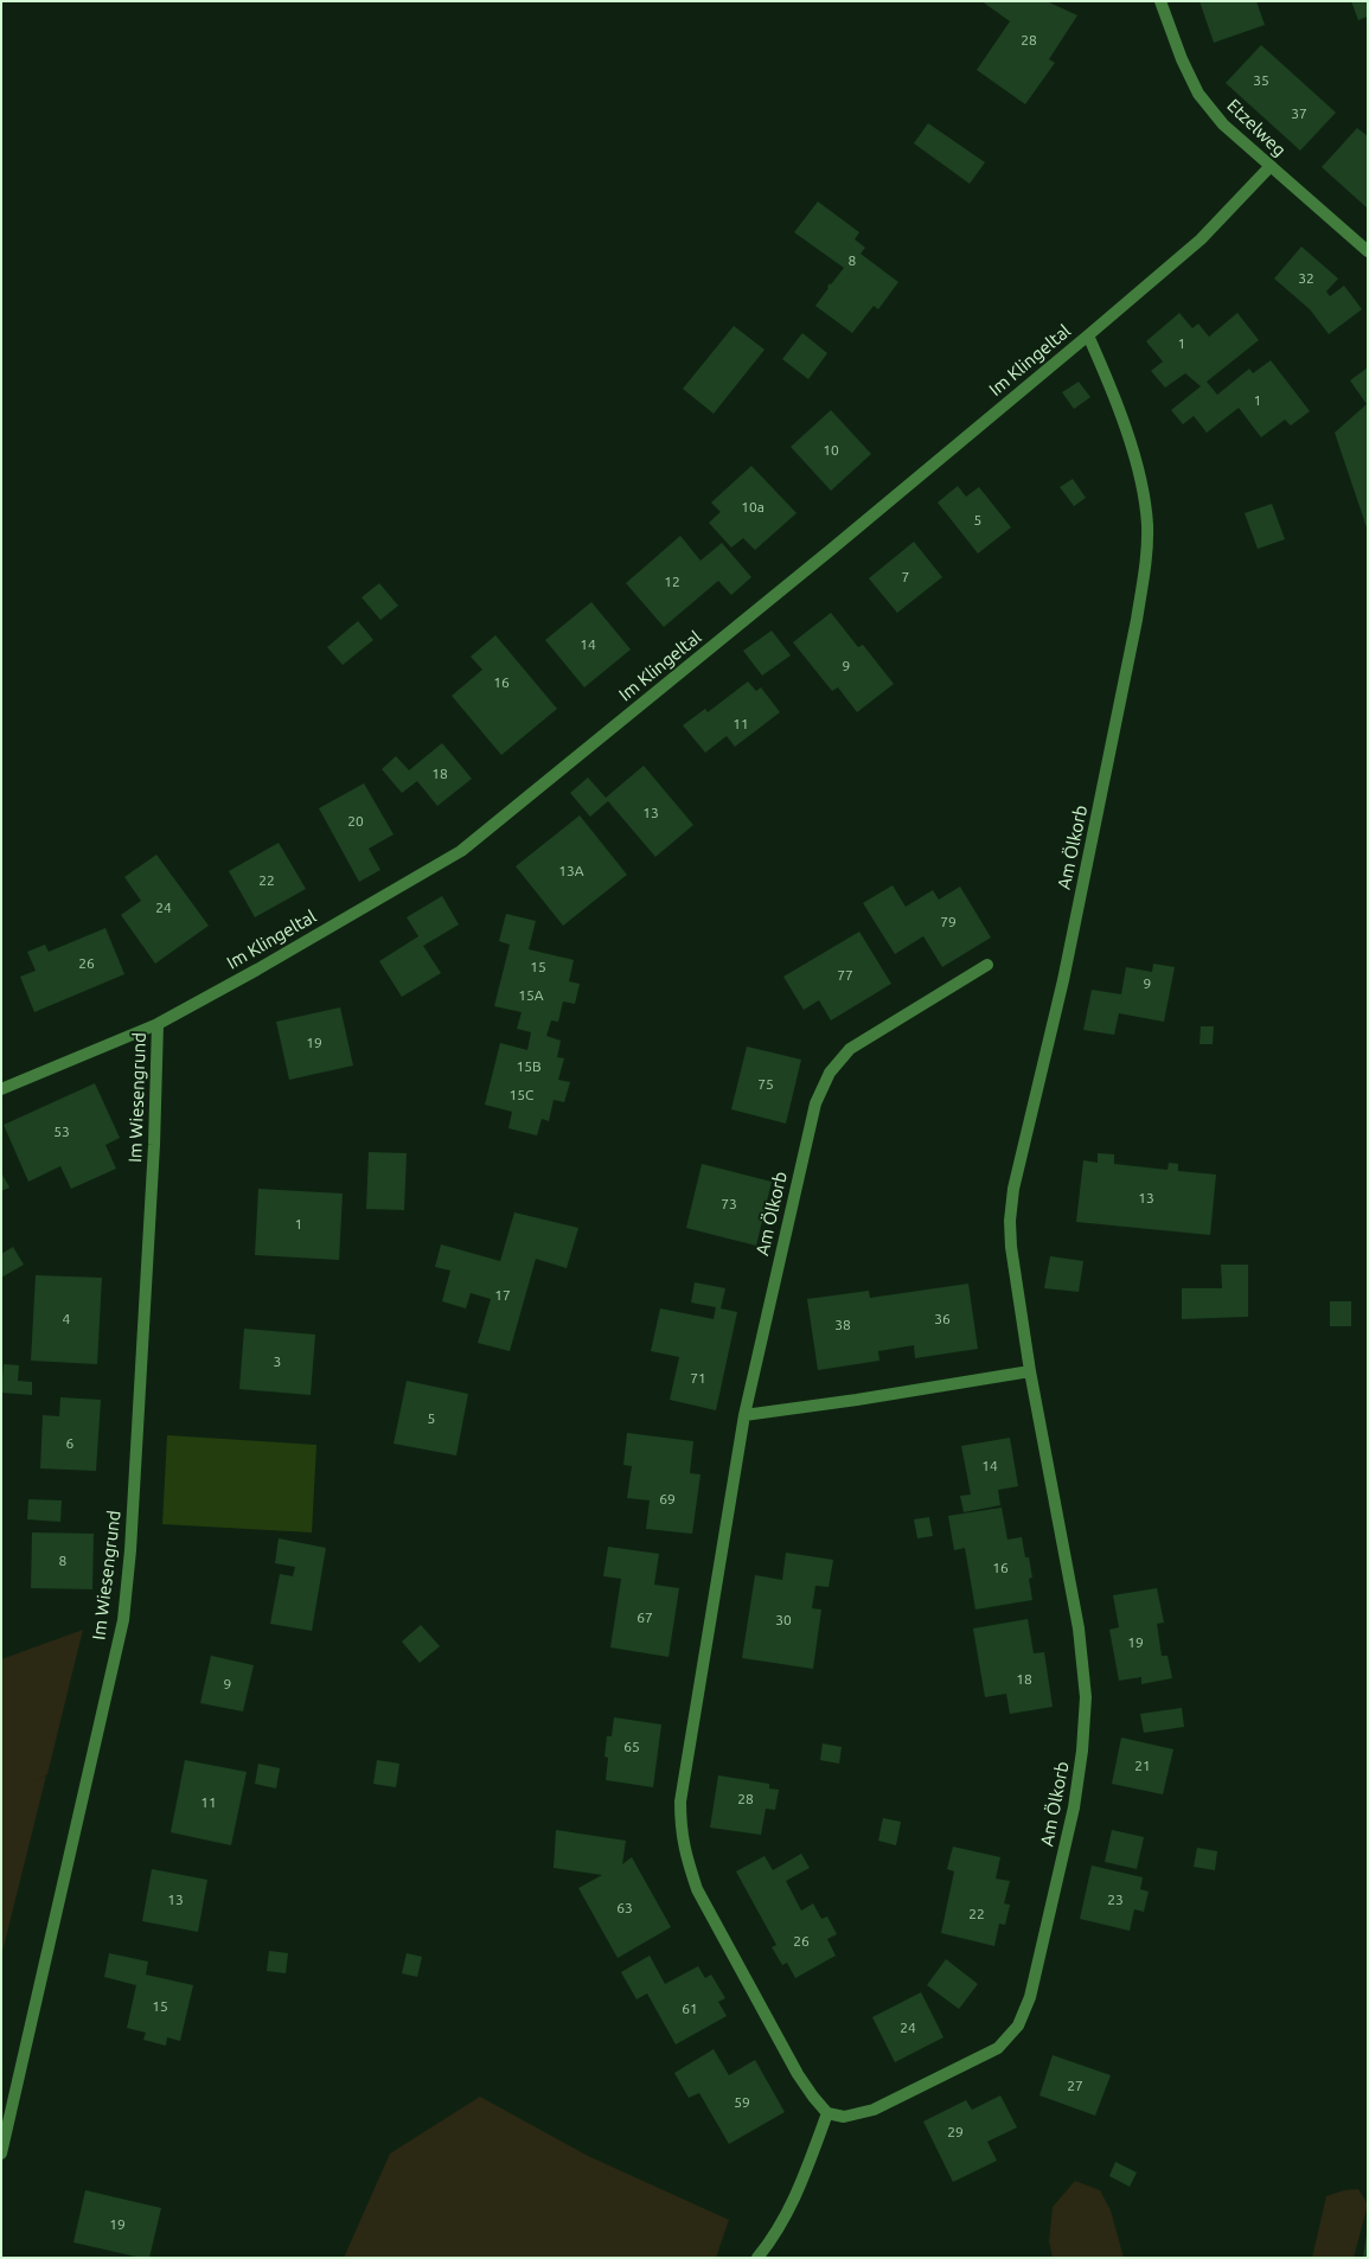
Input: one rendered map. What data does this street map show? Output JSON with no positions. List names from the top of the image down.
{
  "streets": {
    "street": [
      "Etzelweg",
      "Im Klingeltal",
      "Am Ölkorb",
      "Im Wiesengrund"
    ]
  },
  "crossings": [
    ["Etzelweg", "Im Klingeltal"],
    ["Im Klingeltal", "Am Ölkorb"],
    ["Im Klingeltal", "Im Wiesengrund"]
  ],
  "house_numbers": [
    "28",
    "35",
    "37",
    "8",
    "32",
    "1",
    "1",
    "10",
    "10a",
    "5",
    "7",
    "12",
    "14",
    "9",
    "16",
    "11",
    "18",
    "13",
    "20",
    "13A",
    "22",
    "24",
    "79",
    "26",
    "15",
    "77",
    "9",
    "15A",
    "19",
    "15B",
    "75",
    "15C",
    "53",
    "13",
    "73",
    "1",
    "17",
    "4",
    "36",
    "38",
    "3",
    "71",
    "5",
    "6",
    "14",
    "69",
    "8",
    "16",
    "67",
    "30",
    "19",
    "18",
    "9",
    "65",
    "21",
    "28",
    "11",
    "13",
    "23",
    "63",
    "22",
    "26",
    "15",
    "61",
    "24",
    "27",
    "59",
    "29",
    "19"
  ]
}
